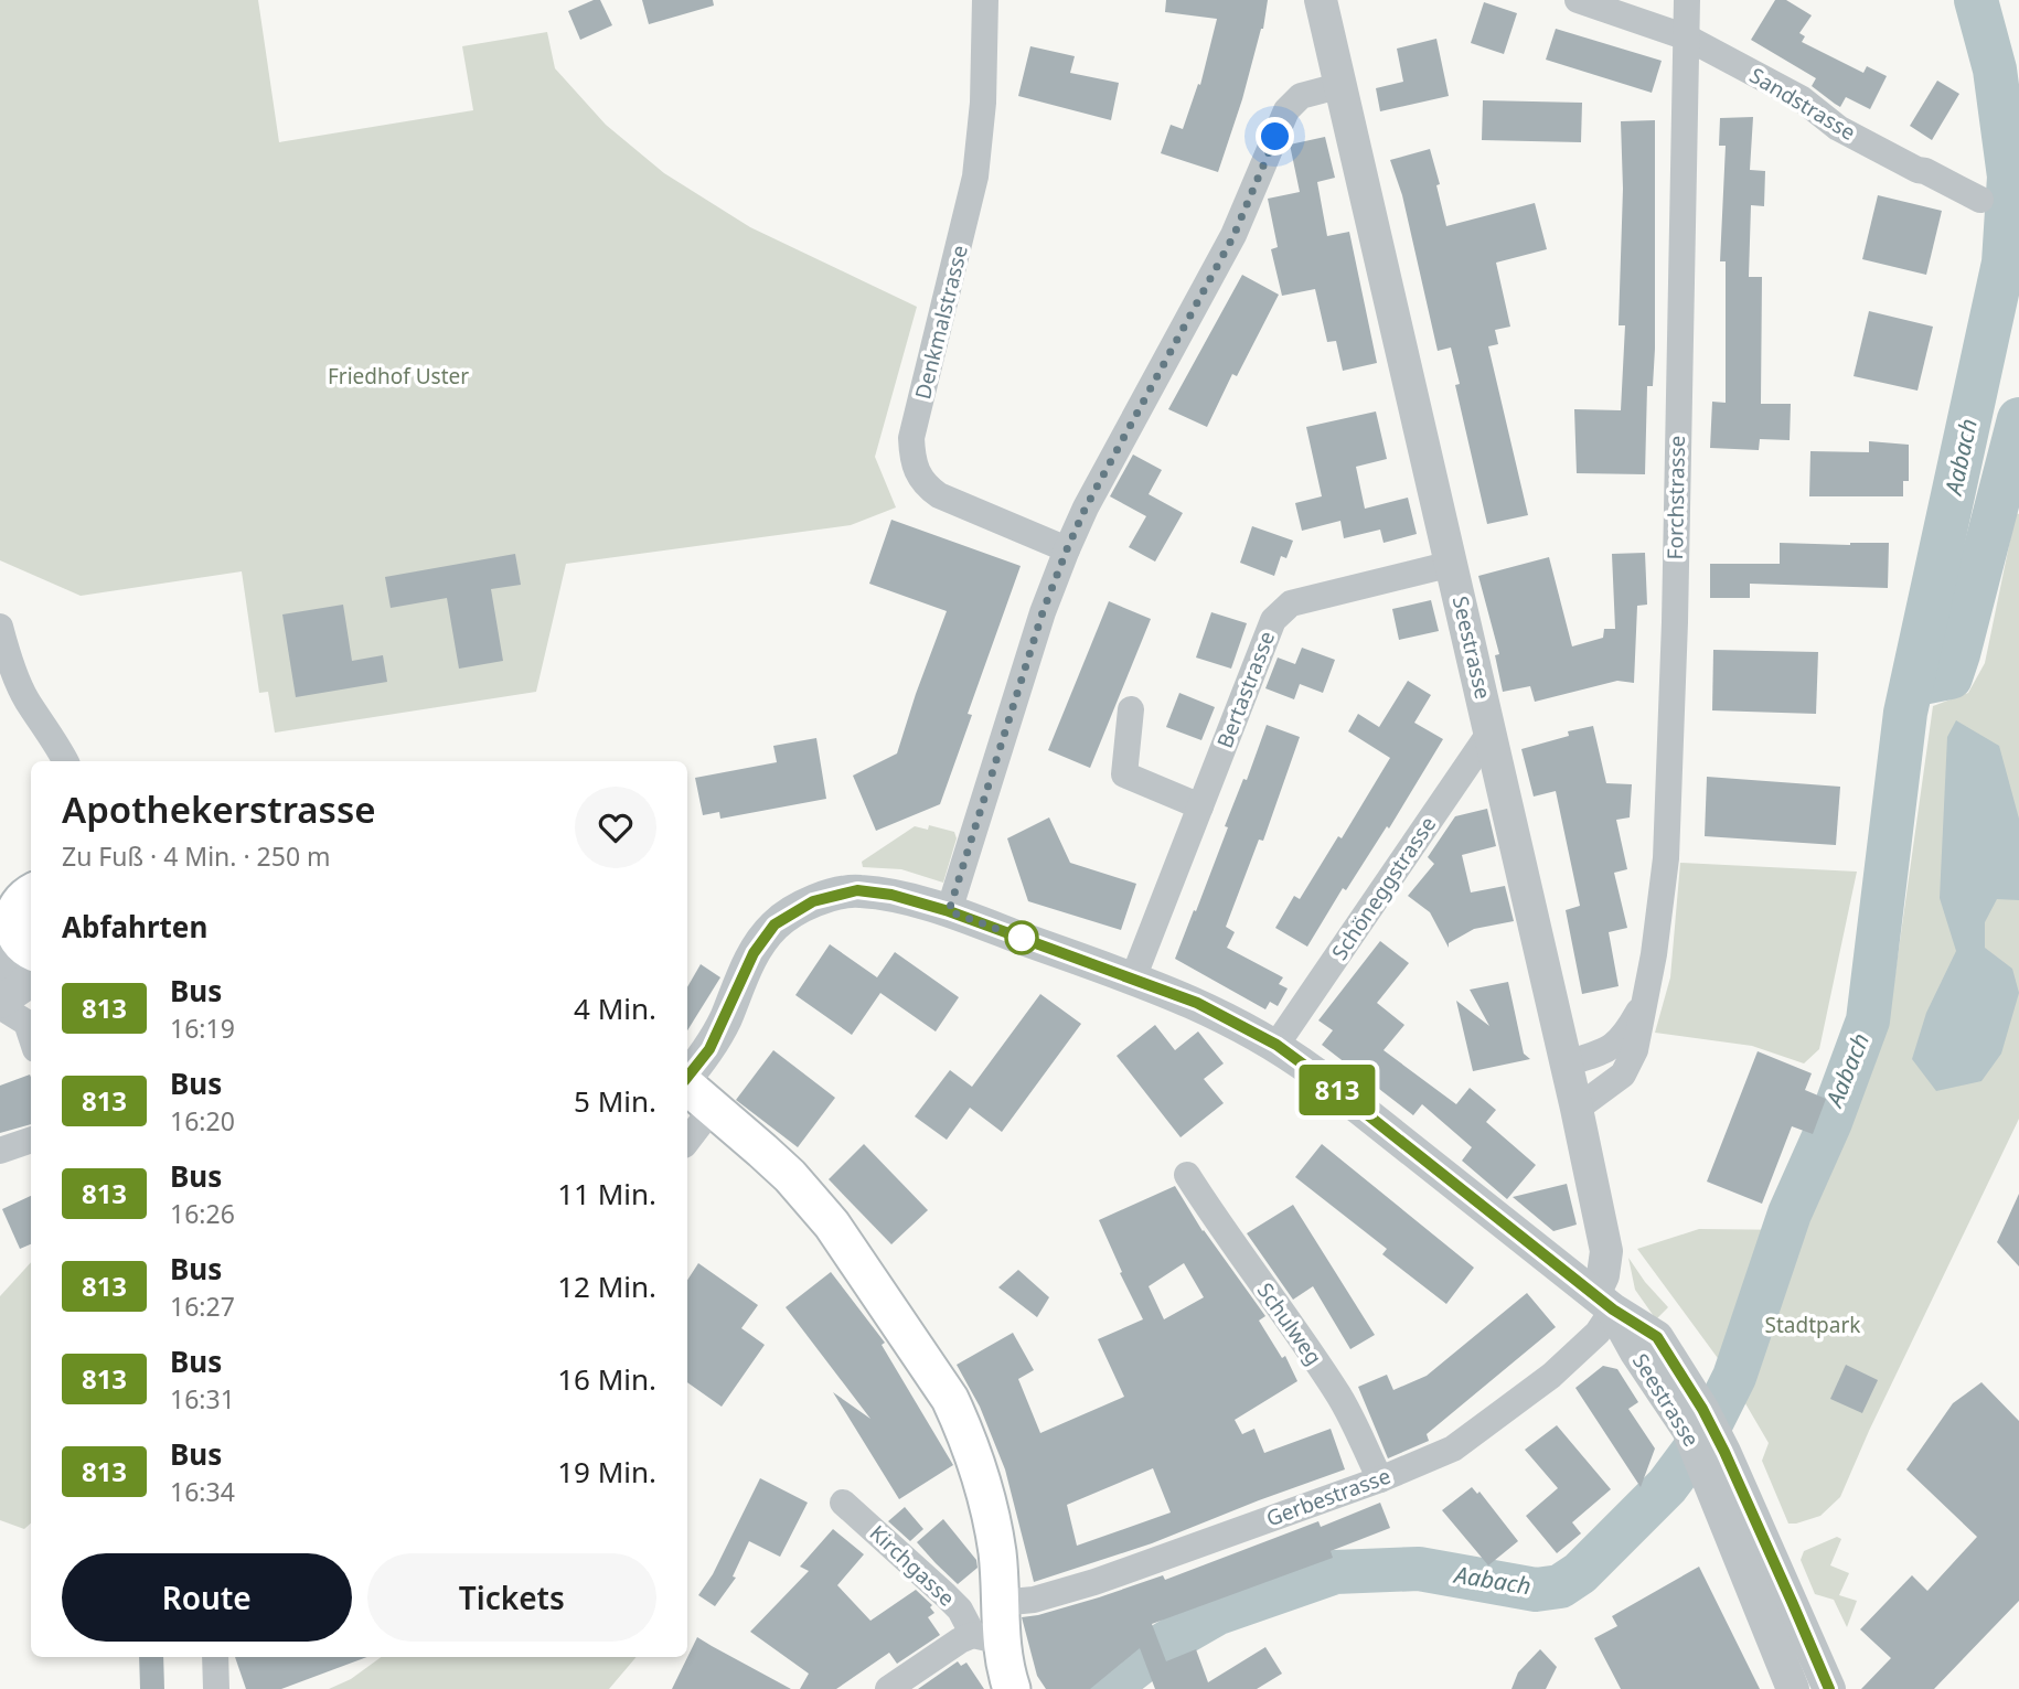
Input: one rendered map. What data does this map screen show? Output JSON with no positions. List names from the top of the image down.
{
  "streets": {
    "street": [
      "Sandstrasse",
      "Denkmalstrasse",
      "Forchstrasse",
      "Seestrasse",
      "Bertastrasse",
      "Schöneggstrasse",
      "Schulweg",
      "Gerbestrasse",
      "Kirchgasse"
    ]
  },
  "crossings": [
    ["Sandstrasse", "Forchstrasse"],
    ["Forchstrasse", "Seestrasse"],
    ["Seestrasse", "Bertastrasse"],
    ["Seestrasse", "Schöneggstrasse"],
    ["Seestrasse", "Gerbestrasse"],
    ["Schulweg", "Gerbestrasse"],
    ["Gerbestrasse", "Kirchgasse"]
  ],
  "water": ["Aabach"],
  "parks": ["Friedhof Uster", "Stadtpark"],
  "lines": ["bus line 813"],
  "page": {
    "on_map": "813",
    "heading": [
      ["Apothekerstrasse", "Zu Fuß · 4 Min. · 250 m"],
      "Abfahrten"
    ],
    "list": [
      {
        "mark": "813",
        "name": "Bus",
        "note": "16:19",
        "value": "4 Min."
      },
      {
        "mark": "813",
        "name": "Bus",
        "note": "16:20",
        "value": "5 Min."
      },
      {
        "mark": "813",
        "name": "Bus",
        "note": "16:26",
        "value": "11 Min."
      },
      {
        "mark": "813",
        "name": "Bus",
        "note": "16:27",
        "value": "12 Min."
      },
      {
        "mark": "813",
        "name": "Bus",
        "note": "16:31",
        "value": "16 Min."
      },
      {
        "mark": "813",
        "name": "Bus",
        "note": "16:34",
        "value": "19 Min."
      }
    ],
    "buttons": ["Route", "Tickets"]
  }
}
